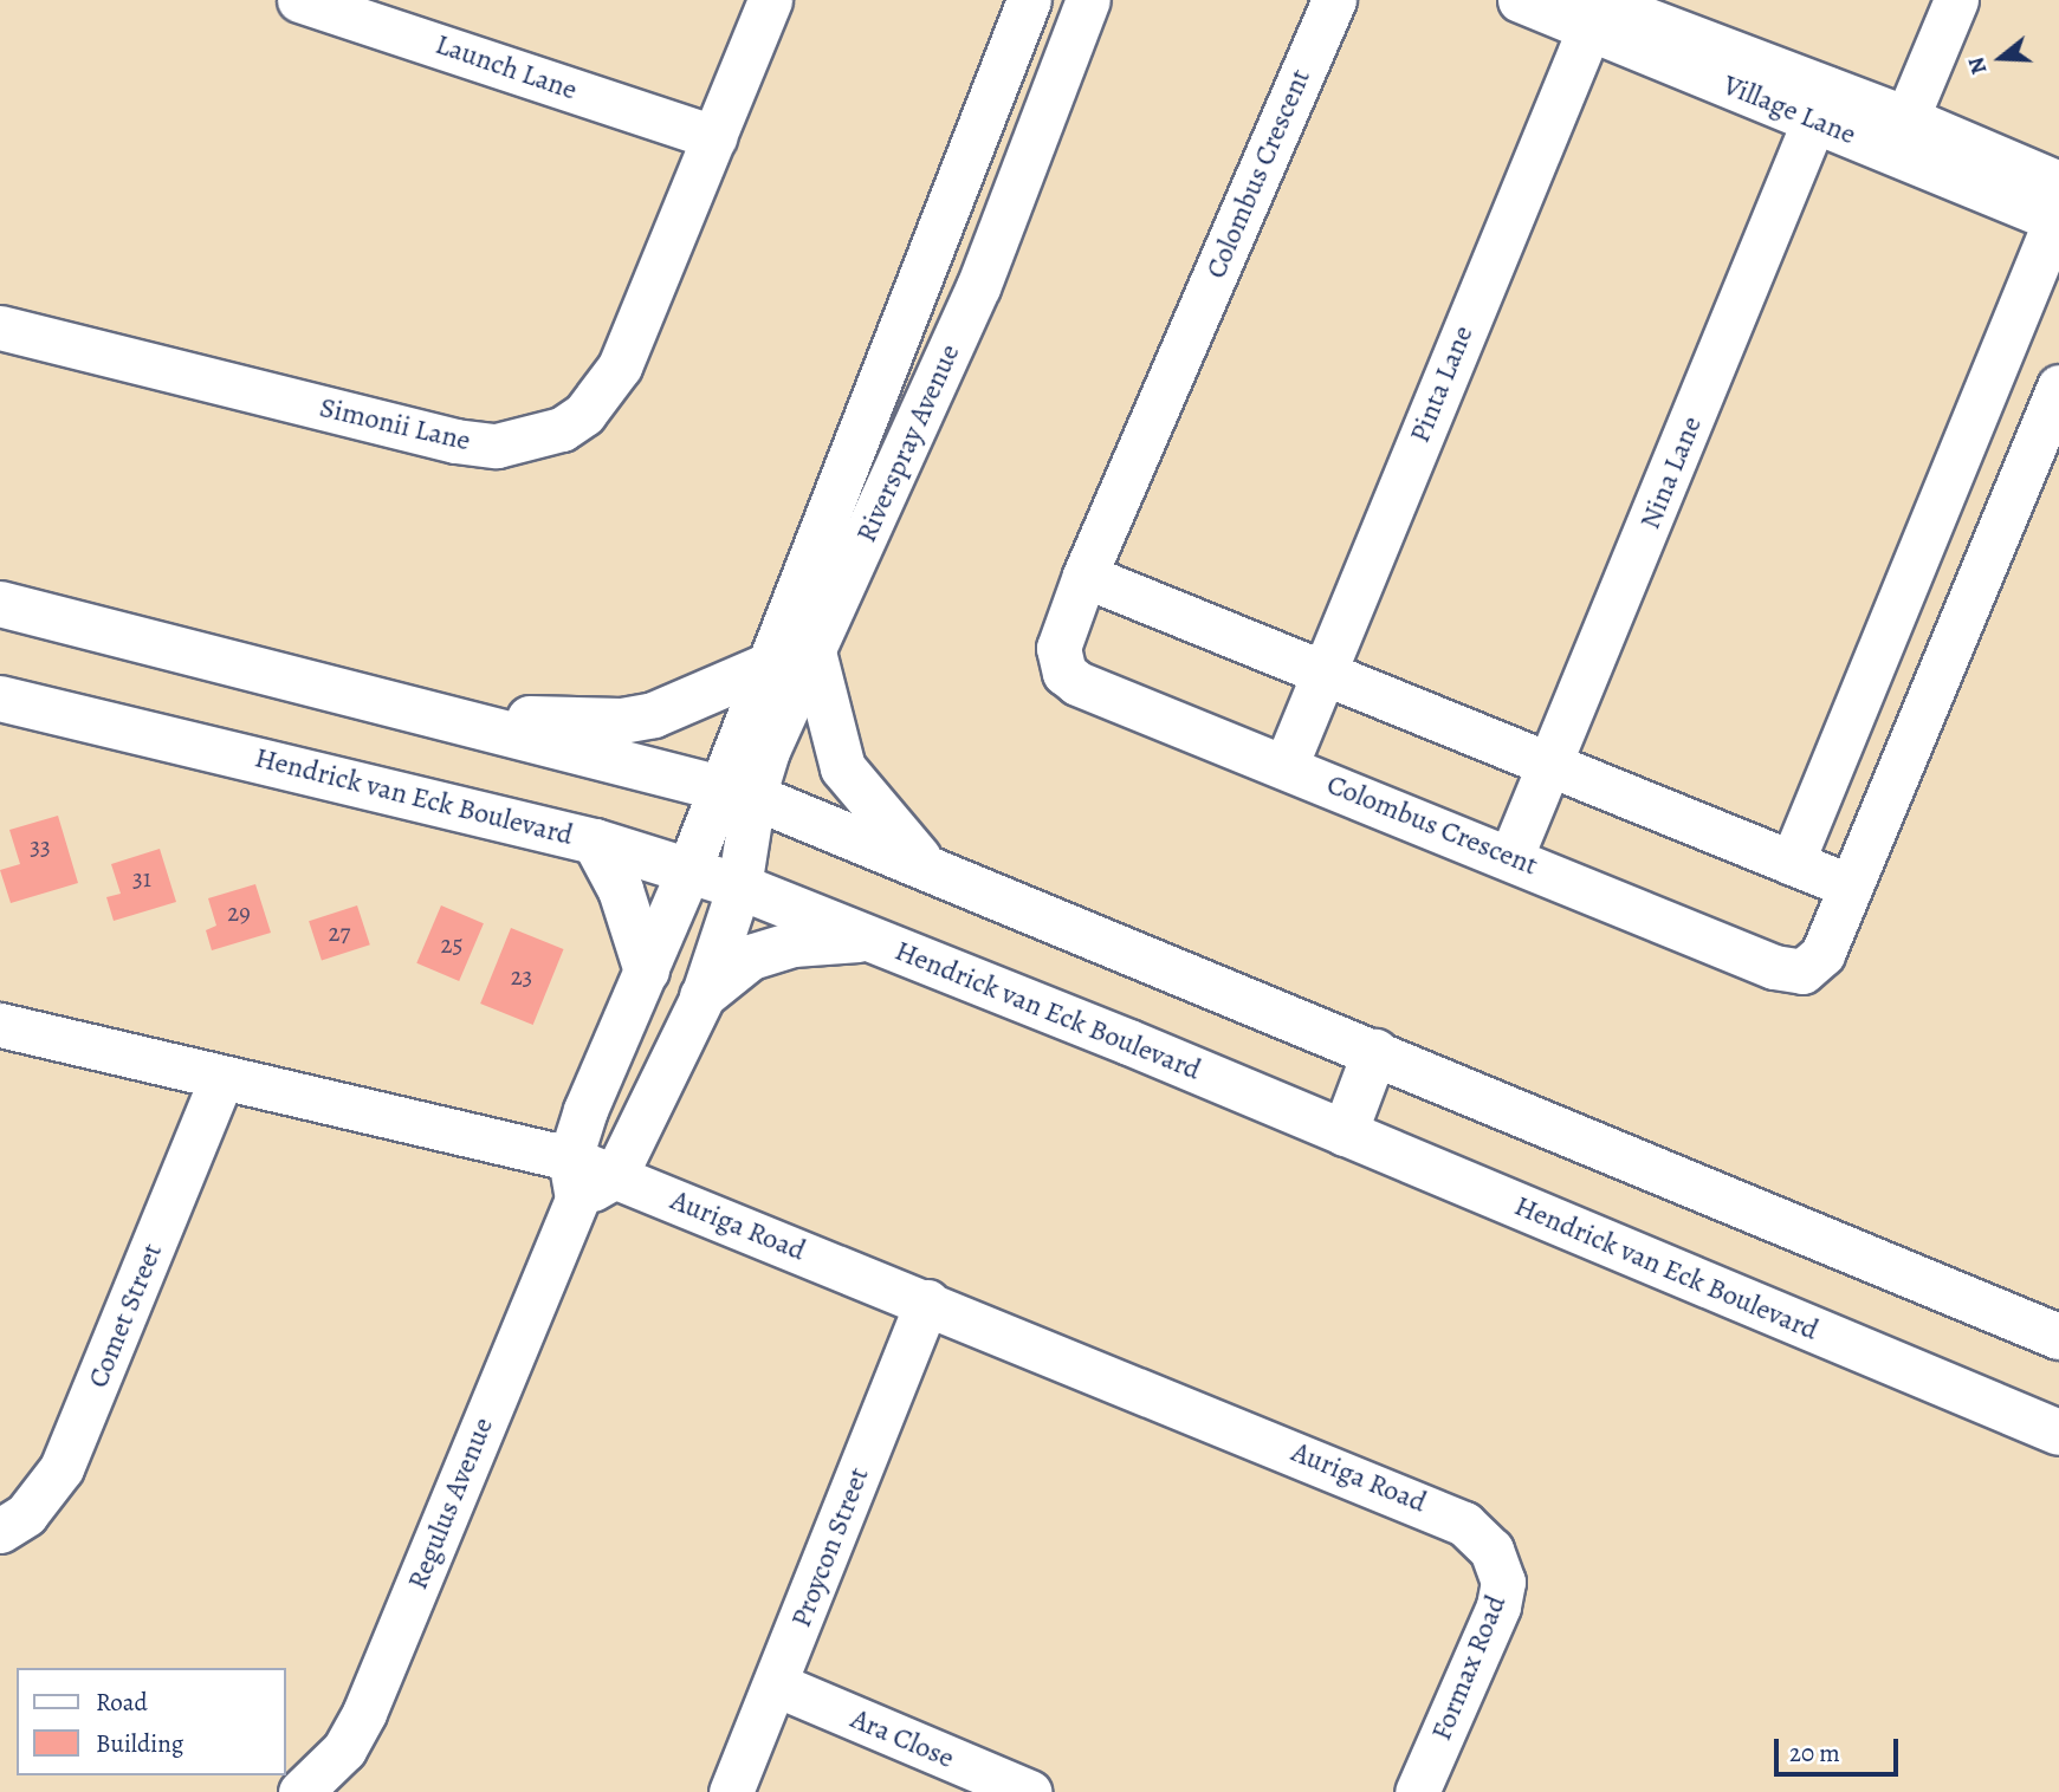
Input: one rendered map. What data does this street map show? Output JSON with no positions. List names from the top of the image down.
{
  "streets": {
    "main road": ["Hendrick van Eck Boulevard"],
    "street": [
      "Launch Lane",
      "Village Lane",
      "Colombus Crescent",
      "Pinta Lane",
      "Simonii Lane",
      "Riverspray Avenue",
      "Nina Lane",
      "Auriga Road",
      "Comet Street",
      "Regulus Avenue",
      "Proycon Street",
      "Formax Road",
      "Ara Close"
    ]
  },
  "crossings": [
    ["Launch Lane", "Simonii Lane"],
    ["Village Lane", "Pinta Lane"],
    ["Village Lane", "Nina Lane"],
    ["Colombus Crescent", "Pinta Lane"],
    ["Colombus Crescent", "Nina Lane"],
    ["Riverspray Avenue", "Hendrick van Eck Boulevard"],
    ["Riverspray Avenue", "Regulus Avenue"],
    ["Hendrick van Eck Boulevard", "Regulus Avenue"],
    ["Auriga Road", "Comet Street"],
    ["Auriga Road", "Regulus Avenue"],
    ["Auriga Road", "Proycon Street"],
    ["Auriga Road", "Formax Road"],
    ["Proycon Street", "Ara Close"]
  ],
  "house_numbers": [
    "33",
    "31",
    "29",
    "27",
    "25",
    "23"
  ],
  "legend": ["Road", "Building"],
  "scale_bar": "20 m",
  "north": "left"
}
